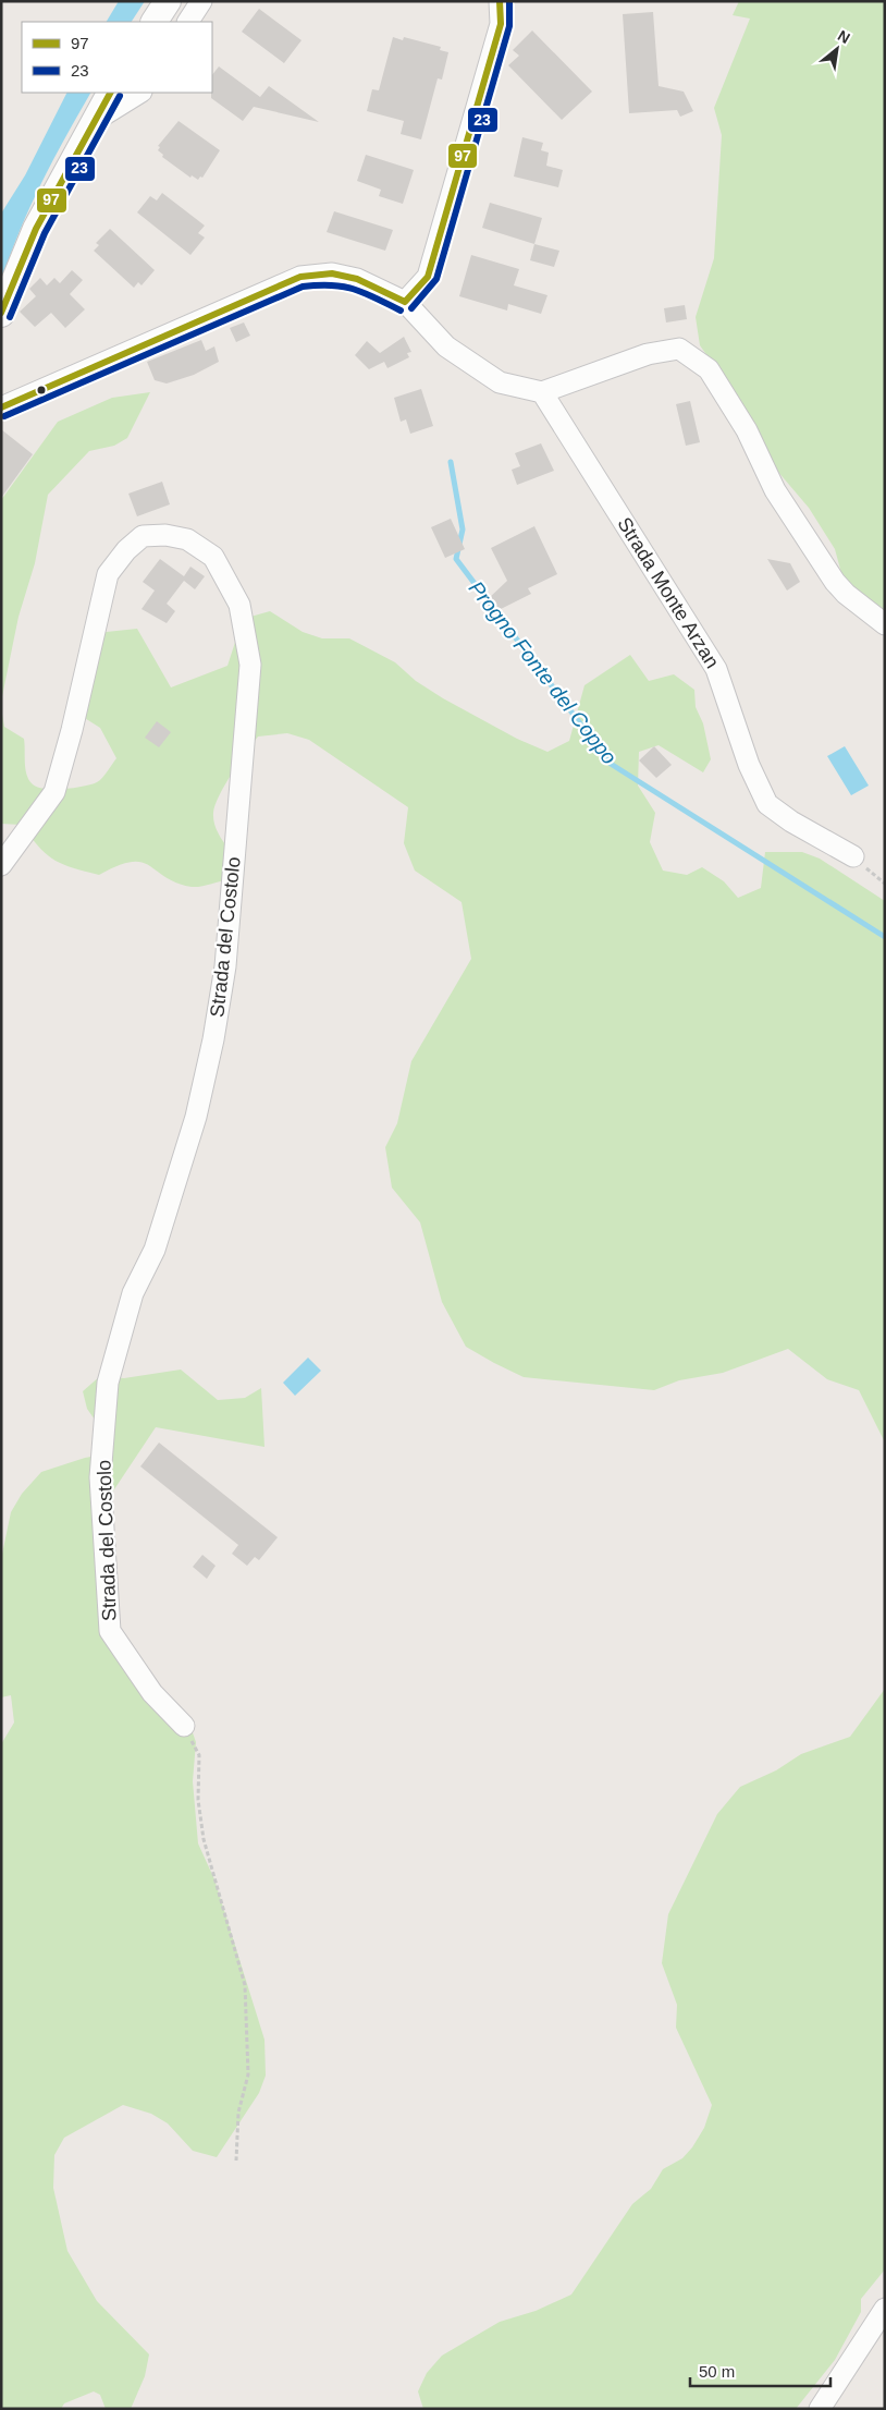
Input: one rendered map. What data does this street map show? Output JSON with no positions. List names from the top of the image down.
{
  "streets": {
    "street": ["Strada Monte Arzan", "Strada del Costolo"]
  },
  "water": ["Progno Fonte del Coppo"],
  "lines": ["transit line 97", "transit line 23"],
  "legend": ["97", "23"],
  "scale_bar": "50 m",
  "north": "top right"
}
